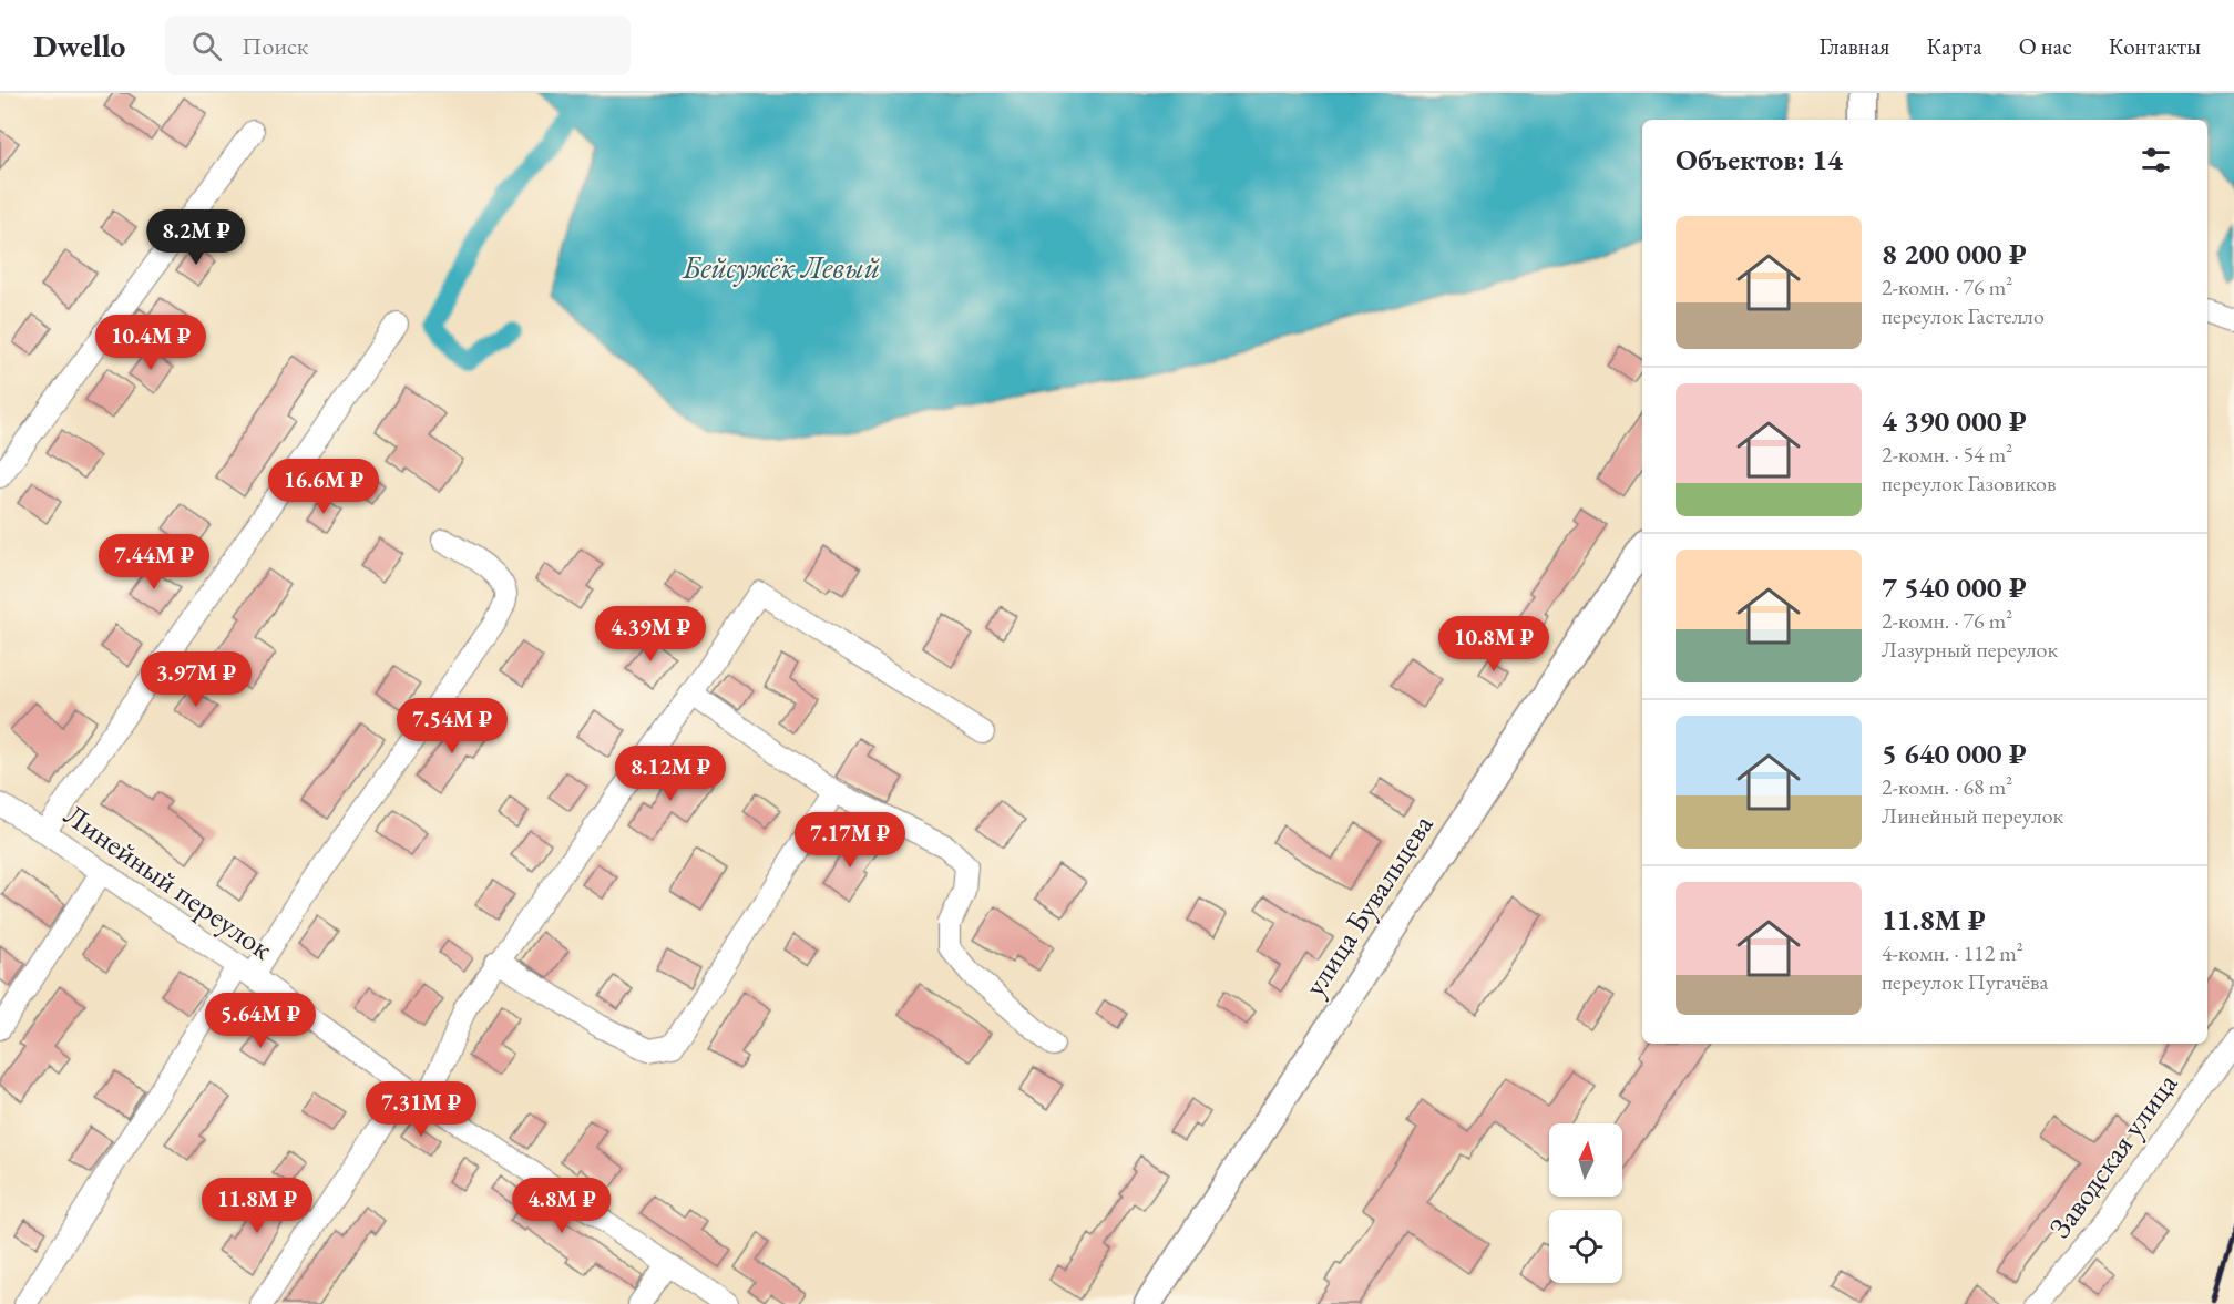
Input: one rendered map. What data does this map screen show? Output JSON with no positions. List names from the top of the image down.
{
  "streets": {
    "street": ["Линейный переулок", "улица Бувальцева", "Заводская улица"]
  },
  "water": ["Бейсужёк Левый"],
  "north": "top",
  "page": {
    "header": "Dwello",
    "search": "Поиск",
    "nav": [
      "Главная",
      "Карта",
      "О нас",
      "Контакты"
    ],
    "heading": "Объектов: 14",
    "list": [
      {
        "name": "8 200 000 ₽",
        "note": "2-комн. · 76 m² · переулок Гастелло"
      },
      {
        "name": "4 390 000 ₽",
        "note": "2-комн. · 54 m² · переулок Газовиков"
      },
      {
        "name": "7 540 000 ₽",
        "note": "2-комн. · 76 m² · Лазурный переулок"
      },
      {
        "name": "5 640 000 ₽",
        "note": "2-комн. · 68 m² · Линейный переулок"
      },
      {
        "name": "11.8M ₽",
        "note": "4-комн. · 112 m² · переулок Пугачёва"
      }
    ],
    "price": [
      "8.2M ₽",
      "10.4M ₽",
      "16.6M ₽",
      "7.44M ₽",
      "4.39M ₽",
      "10.8M ₽",
      "3.97M ₽",
      "7.54M ₽",
      "8.12M ₽",
      "7.17M ₽",
      "5.64M ₽",
      "7.31M ₽",
      "11.8M ₽",
      "4.8M ₽"
    ]
  }
}
